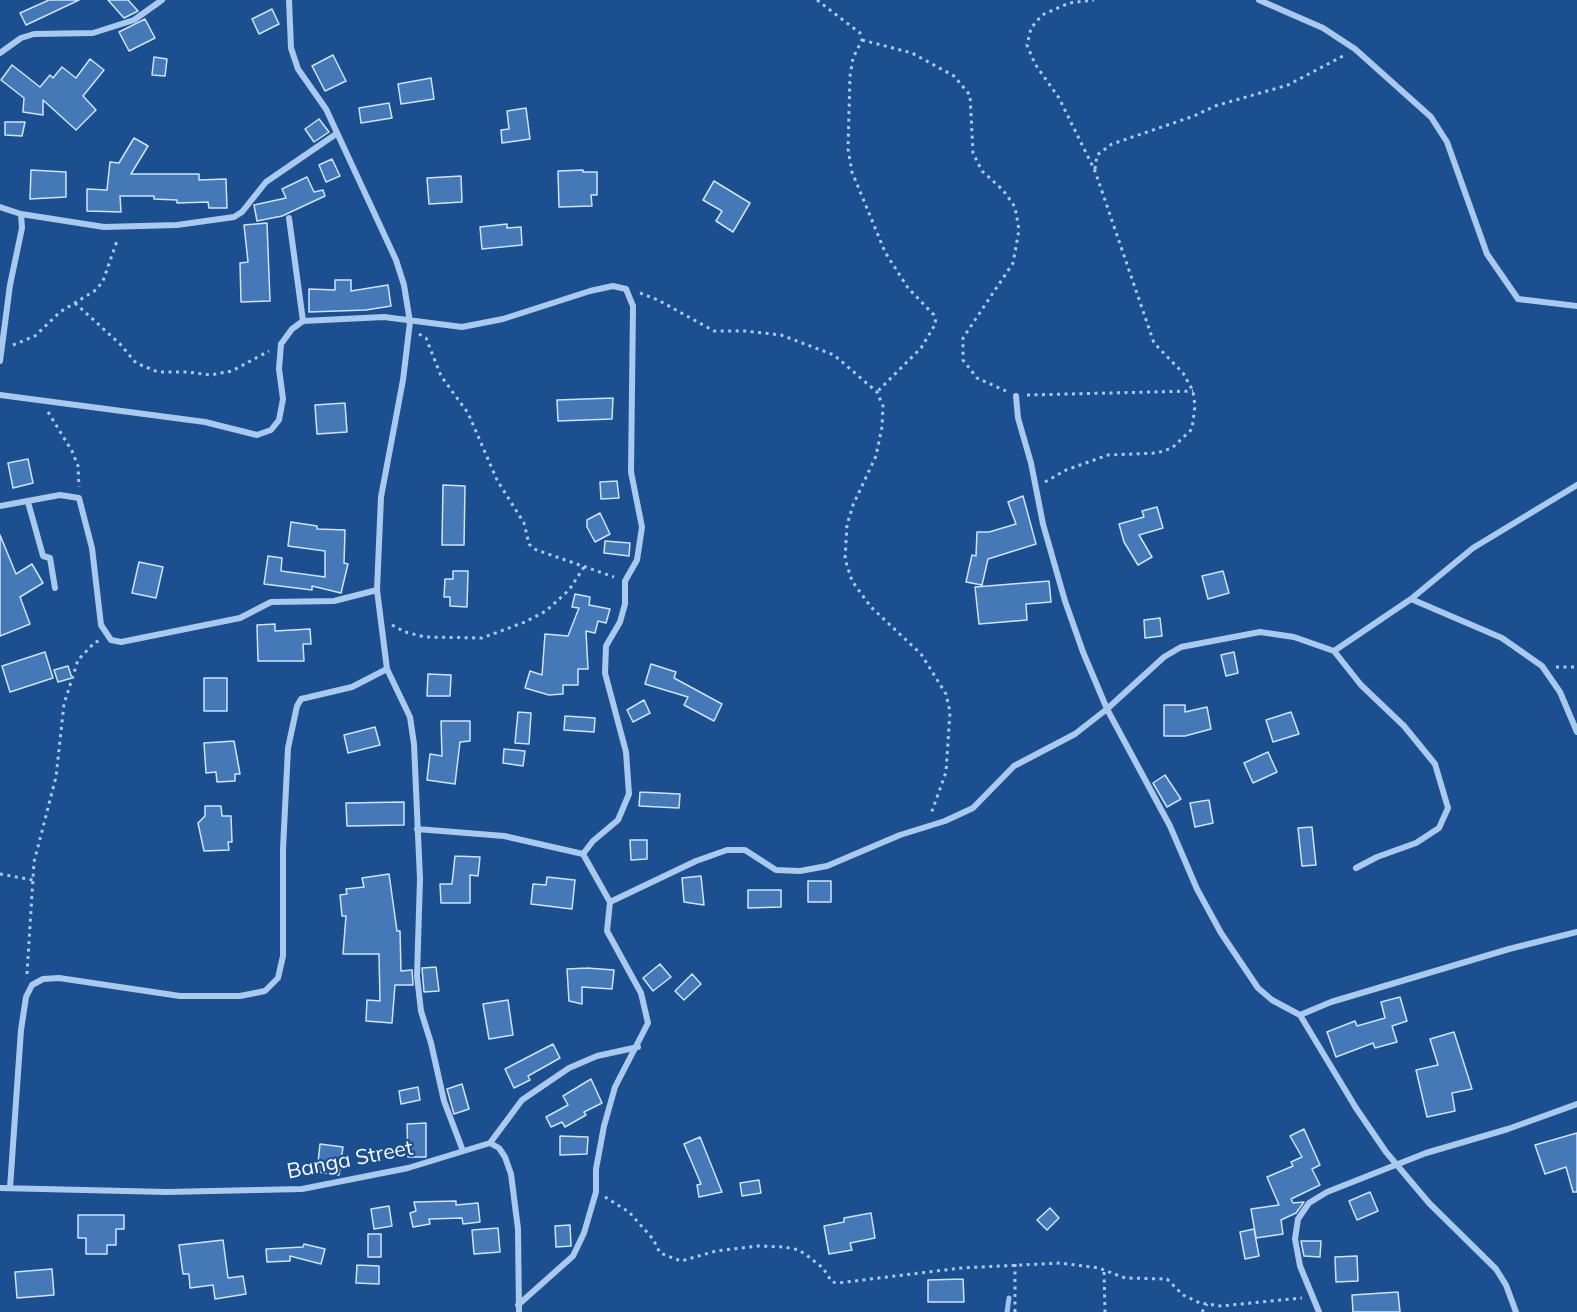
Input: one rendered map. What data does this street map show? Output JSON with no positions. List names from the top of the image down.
{
  "streets": {
    "street": ["Banga Street"]
  }
}
